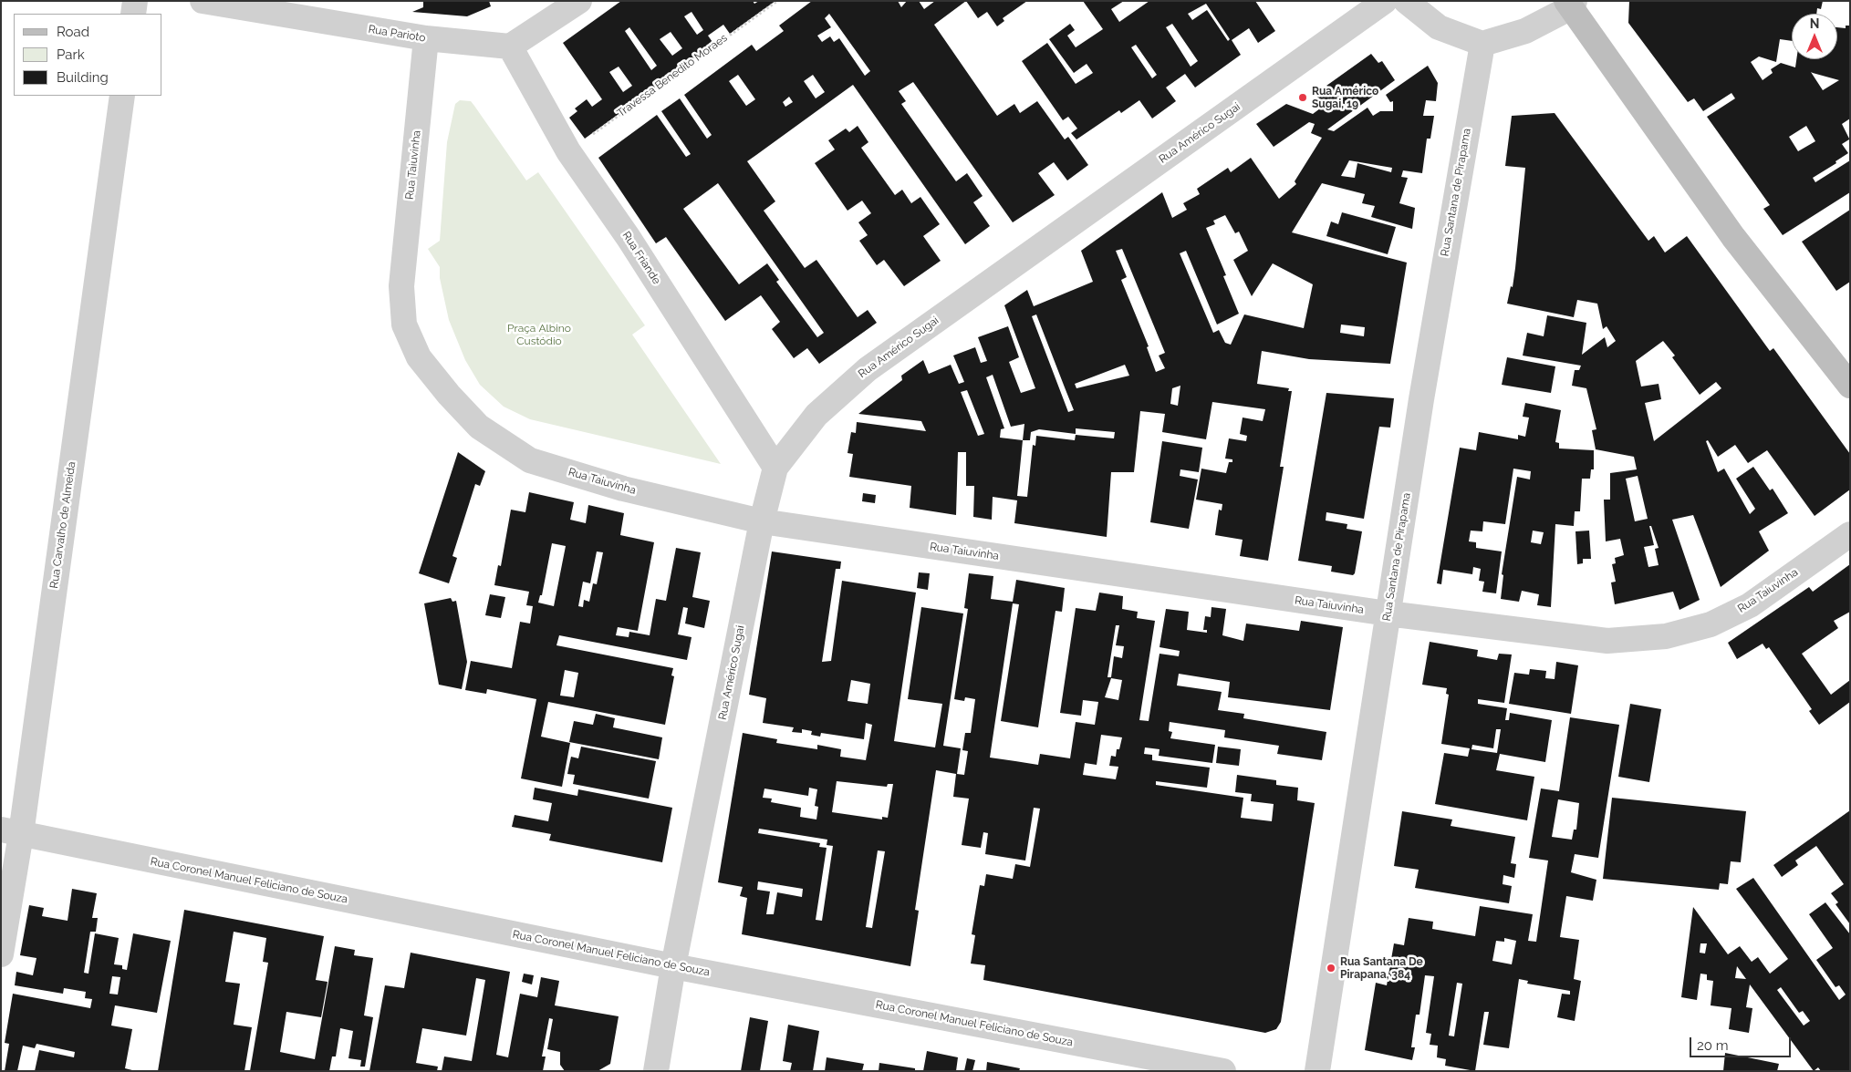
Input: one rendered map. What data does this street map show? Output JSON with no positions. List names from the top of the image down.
{
  "streets": {
    "street": [
      "Rua Parioto",
      "Rua Américo Sugai",
      "Rua Taiuvinha",
      "Rua Santana de Pirapama",
      "Rua Friande",
      "Rua Carvalho de Almeida",
      "Rua Coronel Manuel Feliciano de Souza"
    ],
    "path": ["Travessa Benedito Moraes"]
  },
  "crossings": [
    ["Rua Parioto", "Rua Taiuvinha"],
    ["Rua Parioto", "Rua Friande"],
    ["Travessa Benedito Moraes", "Rua Friande"],
    ["Rua Américo Sugai", "Rua Taiuvinha"],
    ["Rua Américo Sugai", "Rua Friande"],
    ["Rua Américo Sugai", "Rua Coronel Manuel Feliciano de Souza"],
    ["Rua Taiuvinha", "Rua Santana de Pirapama"],
    ["Rua Carvalho de Almeida", "Rua Coronel Manuel Feliciano de Souza"]
  ],
  "parks": ["Praça Albino Custódio"],
  "places": ["Rua Américo Sugai, 19", "Rua Santana De Pirapana, 384"],
  "legend": ["Road", "Park", "Building"],
  "scale_bar": "20 m",
  "north": "top"
}
